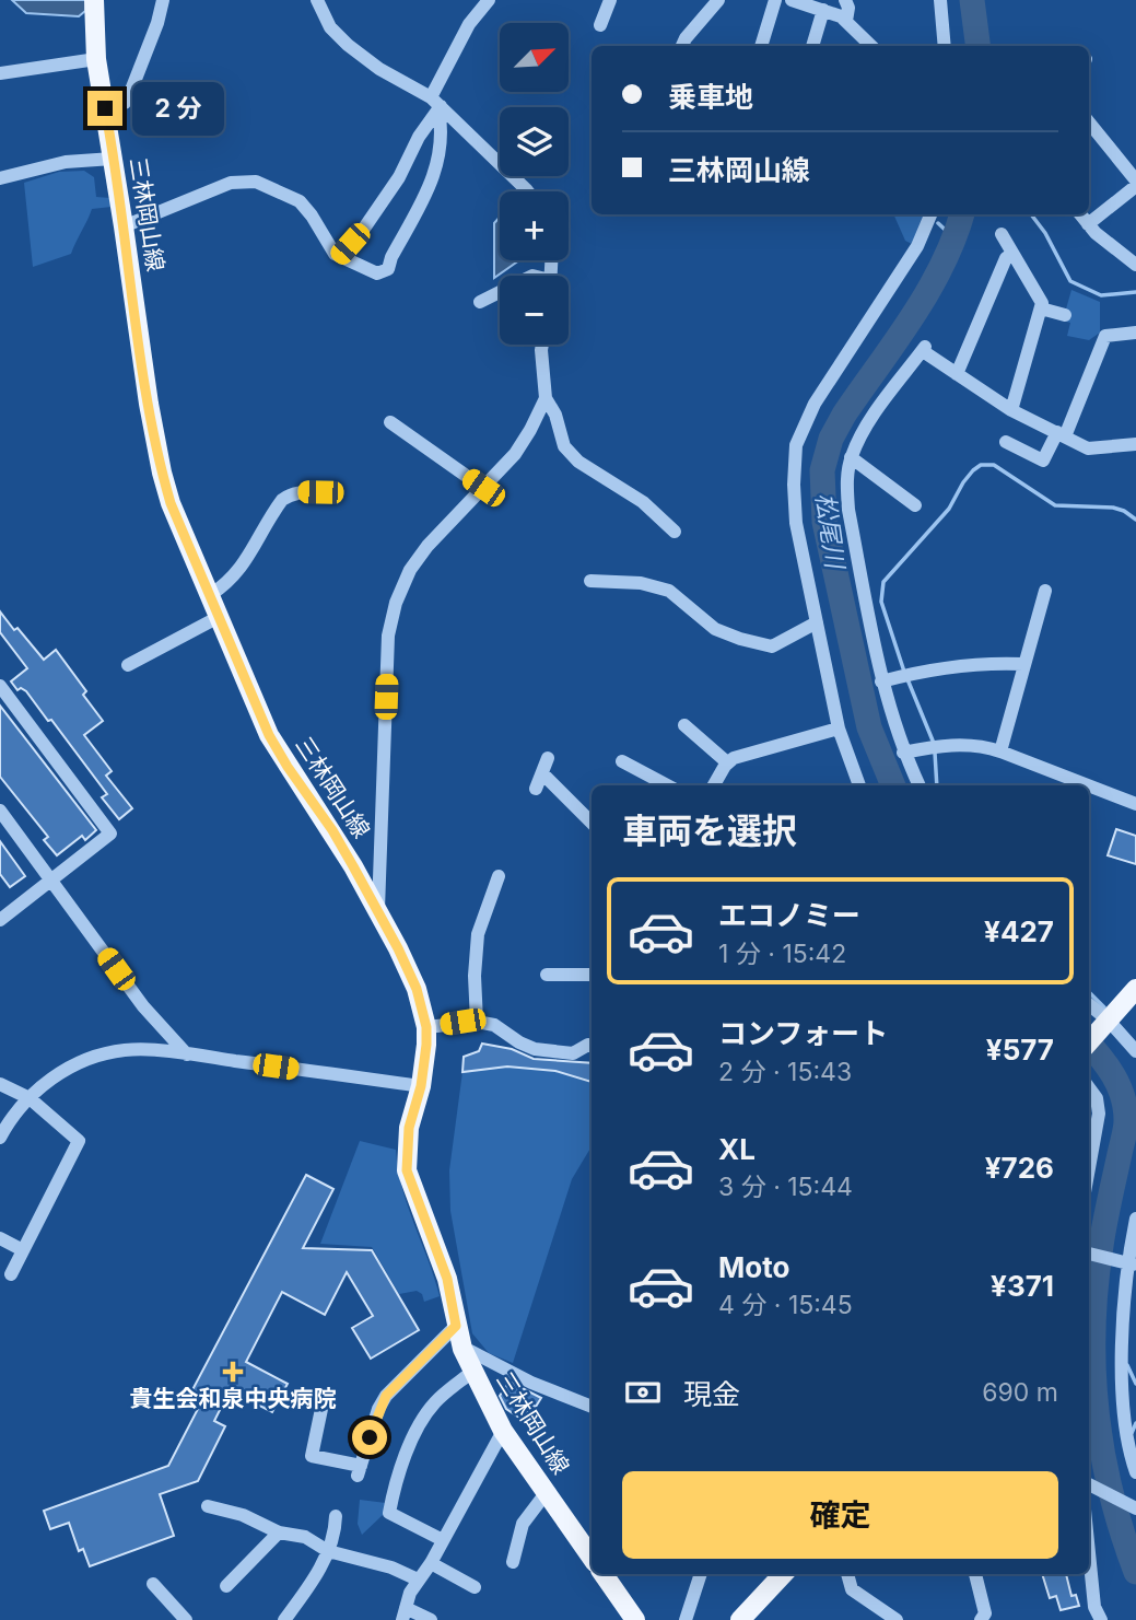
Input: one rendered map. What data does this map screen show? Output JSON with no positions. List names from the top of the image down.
{
  "streets": {
    "main road": ["三林岡山線"]
  },
  "water": ["松尾川"],
  "places": {
    "health": ["貴生会和泉中央病院"]
  },
  "north": "top right",
  "page": {
    "map_buttons": ["+", "−"],
    "banner": ["乗車地", "三林岡山線"],
    "bubble": "2 分",
    "heading": "車両を選択",
    "list": [
      {
        "name": "エコノミー",
        "note": "1 分 · 15:42",
        "value": "¥427"
      },
      {
        "name": "コンフォート",
        "note": "2 分 · 15:43",
        "value": "¥577"
      },
      {
        "name": "XL",
        "note": "3 分 · 15:44",
        "value": "¥726"
      },
      {
        "name": "Moto",
        "note": "4 分 · 15:45",
        "value": "¥371"
      }
    ],
    "pay": ["現金", "690 m"],
    "buttons": "確定"
  }
}
